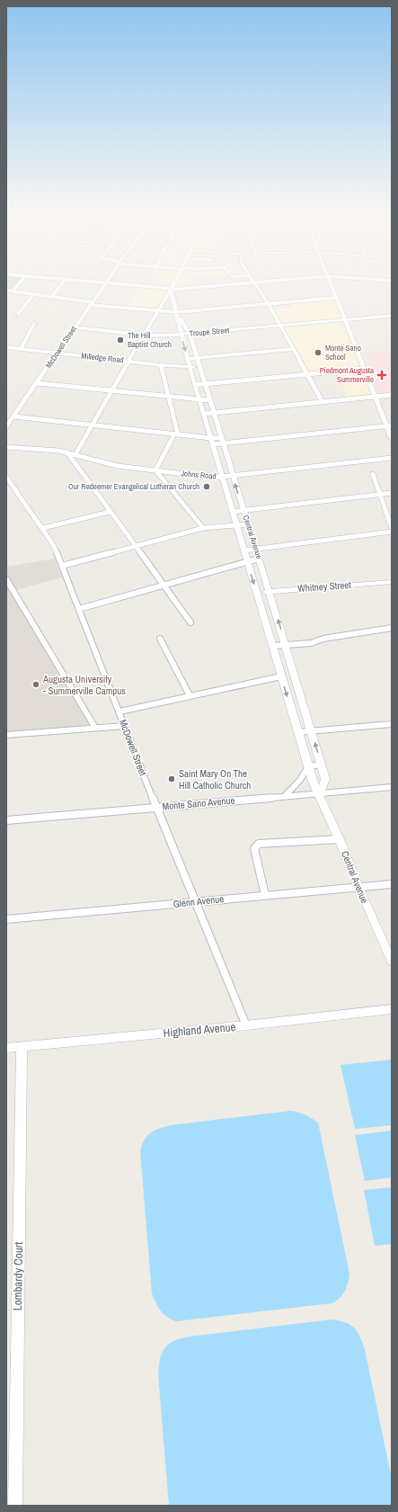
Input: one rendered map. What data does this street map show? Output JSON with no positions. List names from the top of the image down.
{
  "streets": {
    "main road": [
      "Troupe Street",
      "Milledge Road",
      "Central Avenue",
      "Whitney Street",
      "Highland Avenue",
      "Lombardy Court"
    ],
    "street": [
      "McDowell Street",
      "Johns Road",
      "Monte Sano Avenue",
      "Glenn Avenue"
    ]
  },
  "crossings": [
    ["Troupe Street", "McDowell Street"],
    ["Troupe Street", "Central Avenue"],
    ["McDowell Street", "Milledge Road"],
    ["McDowell Street", "Monte Sano Avenue"],
    ["McDowell Street", "Glenn Avenue"],
    ["McDowell Street", "Highland Avenue"],
    ["Milledge Road", "Central Avenue"],
    ["Johns Road", "Central Avenue"],
    ["Central Avenue", "Whitney Street"],
    ["Central Avenue", "Monte Sano Avenue"],
    ["Central Avenue", "Glenn Avenue"],
    ["Highland Avenue", "Lombardy Court"]
  ],
  "places": {
    "other": [
      "The Hill Baptist Church",
      "Monte Sano School",
      "Our Redeemer Evangelical Lutheran Church",
      "Augusta University - Summerville Campus",
      "Saint Mary On The Hill Catholic Church"
    ],
    "health": ["Piedmont Augusta Summerville"]
  }
}
